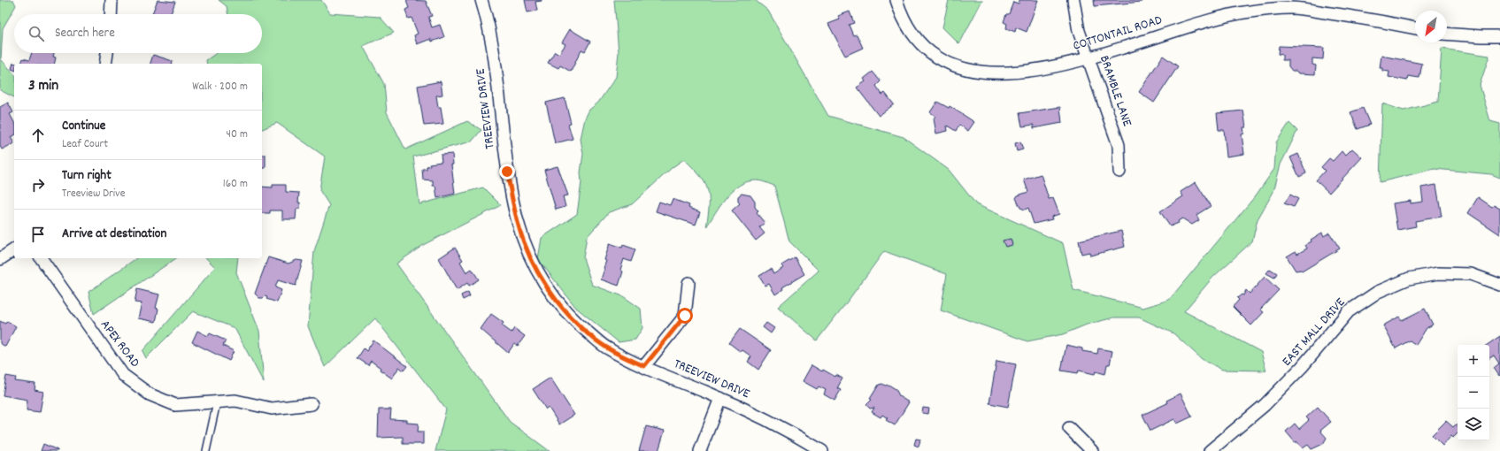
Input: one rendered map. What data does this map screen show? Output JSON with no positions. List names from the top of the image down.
{
  "streets": {
    "street": [
      "COTTONTAIL ROAD",
      "BRAMBLE LANE",
      "TREEVIEW DRIVE",
      "EAST MALL DRIVE",
      "APEX ROAD"
    ]
  },
  "crossings": [
    ["COTTONTAIL ROAD", "BRAMBLE LANE"]
  ],
  "north": "bottom left",
  "page": {
    "search": "Search here",
    "heading": ["3 min", "Walk · 200 m"],
    "list": [
      ["Continue", "Leaf Court", "40 m"],
      ["Turn right", "Treeview Drive", "160 m"],
      "Arrive at destination"
    ],
    "map_buttons": ["+", "−"]
  }
}
